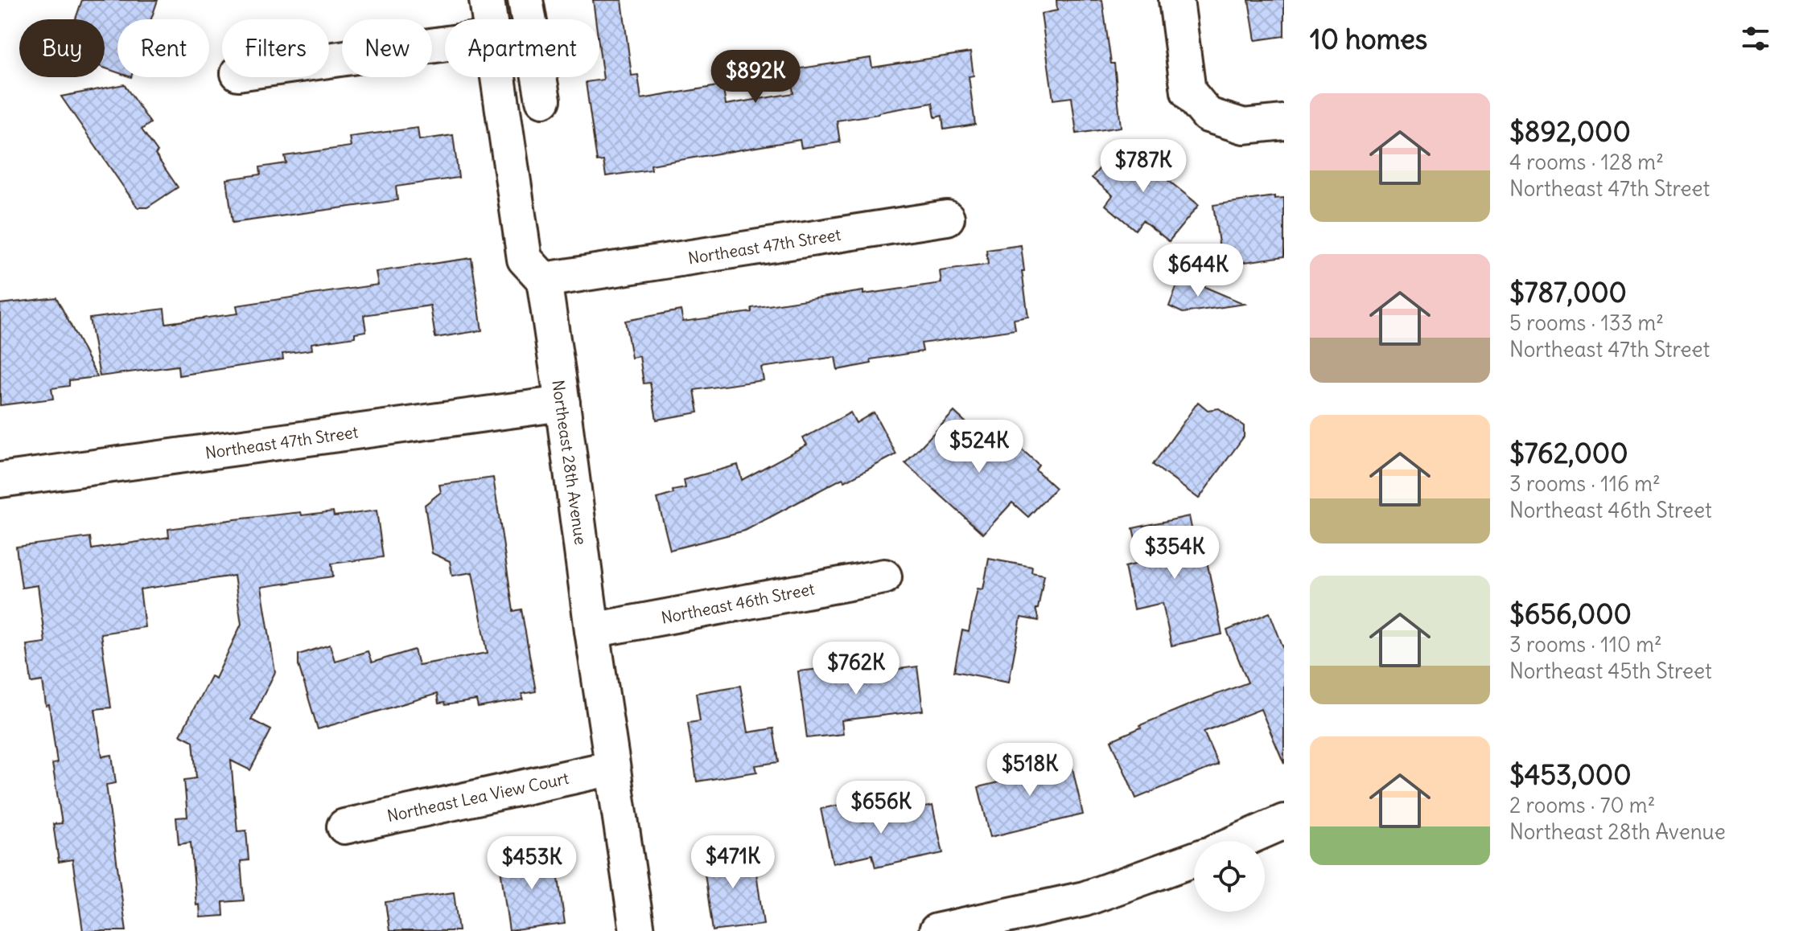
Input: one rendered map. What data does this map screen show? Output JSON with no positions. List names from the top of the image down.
{
  "streets": {
    "street": [
      "Northeast 47th Street",
      "Northeast 28th Avenue",
      "Northeast 46th Street",
      "Northeast Lea View Court"
    ]
  },
  "crossings": [
    ["Northeast 47th Street", "Northeast 28th Avenue"],
    ["Northeast 28th Avenue", "Northeast 46th Street"],
    ["Northeast 28th Avenue", "Northeast Lea View Court"]
  ],
  "page": {
    "heading": "10 homes",
    "chip": [
      "Buy",
      "Rent",
      "Filters",
      "New",
      "Apartment"
    ],
    "price": [
      "$892K",
      "$787K",
      "$644K",
      "$524K",
      "$354K",
      "$762K",
      "$518K",
      "$656K",
      "$471K",
      "$453K"
    ],
    "list": [
      {
        "name": "$892,000",
        "note": "4 rooms · 128 m² · Northeast 47th Street"
      },
      {
        "name": "$787,000",
        "note": "5 rooms · 133 m² · Northeast 47th Street"
      },
      {
        "name": "$762,000",
        "note": "3 rooms · 116 m² · Northeast 46th Street"
      },
      {
        "name": "$656,000",
        "note": "3 rooms · 110 m² · Northeast 45th Street"
      },
      {
        "name": "$453,000",
        "note": "2 rooms · 70 m² · Northeast 28th Avenue"
      }
    ]
  }
}
